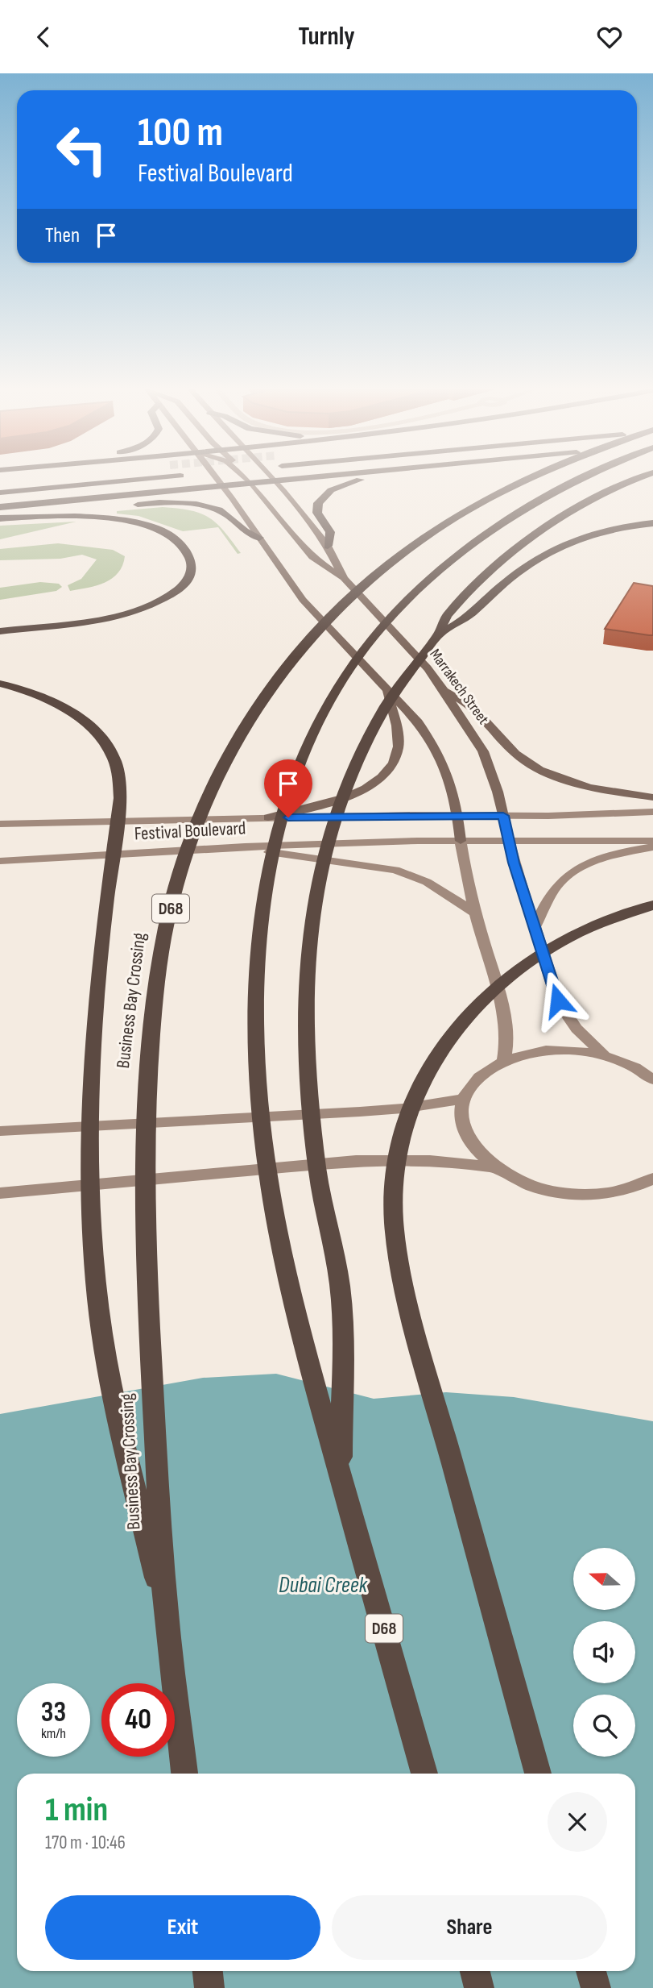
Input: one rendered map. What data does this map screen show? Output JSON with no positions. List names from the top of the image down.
{
  "streets": {
    "highway": ["D68", "Business Bay Crossing"],
    "main road": ["Marrakech Street"],
    "street": ["Festival Boulevard"]
  },
  "crossings": [
    ["Marrakech Street", "Festival Boulevard"]
  ],
  "water": ["Dubai Creek"],
  "north": "left",
  "page": {
    "header": "Turnly",
    "turn": ["100 m", "Festival Boulevard"],
    "then": "Then",
    "speed": "33 km/h",
    "limit": "40",
    "heading": ["1 min", "170 m · 10:46"],
    "buttons": ["Exit", "Share"]
  }
}
